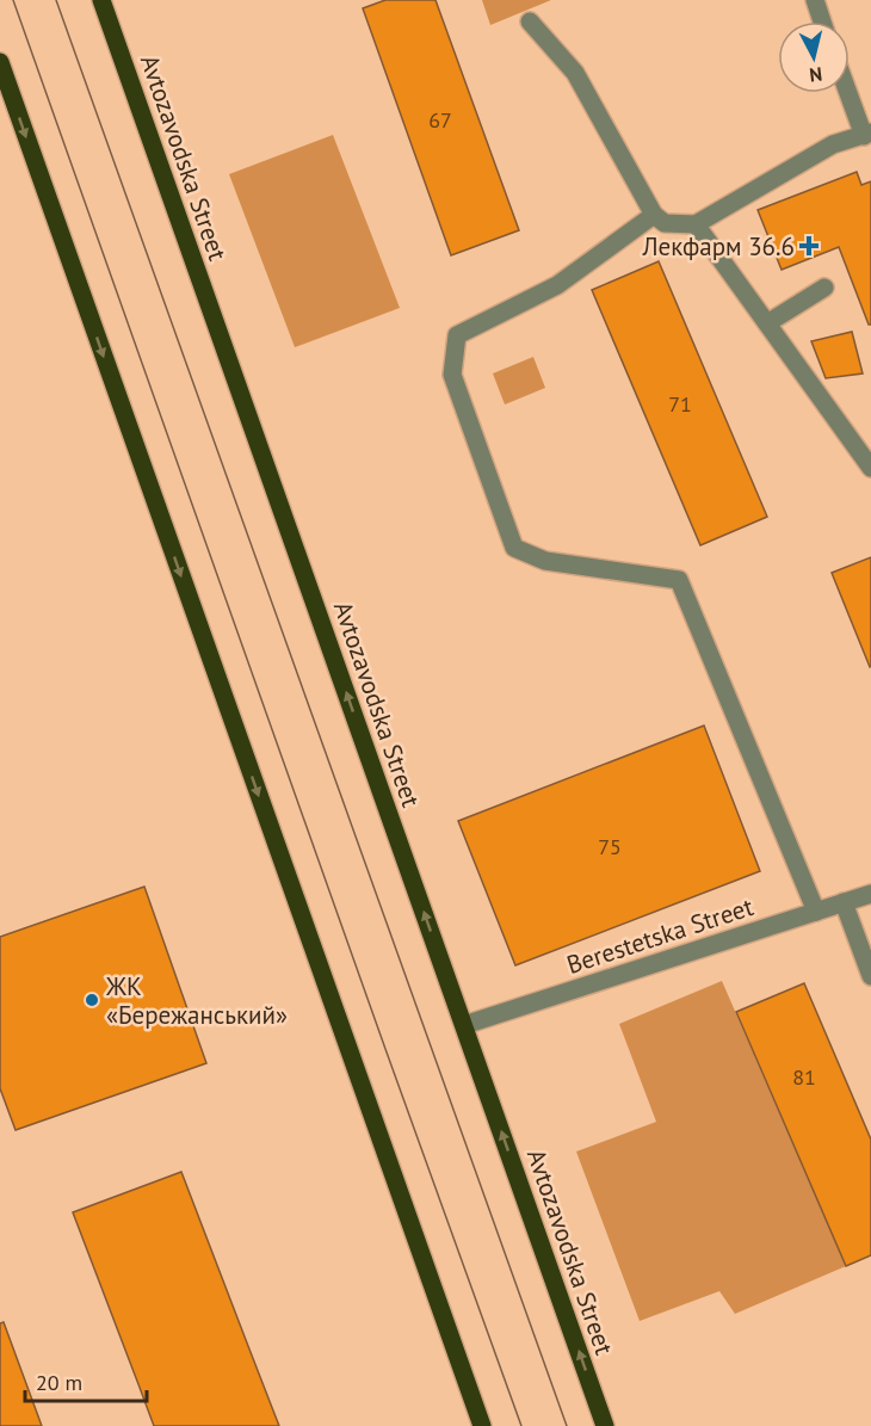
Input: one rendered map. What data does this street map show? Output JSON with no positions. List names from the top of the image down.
{
  "streets": {
    "main road": ["Avtozavodska Street"],
    "street": ["Berestetska Street"]
  },
  "crossings": [
    ["Avtozavodska Street", "Berestetska Street"]
  ],
  "places": {
    "health": ["Лекфарм 36.6"],
    "other": ["ЖК «Бережанський»"]
  },
  "house_numbers": [
    "67",
    "71",
    "75",
    "81"
  ],
  "scale_bar": "20 m",
  "north": "bottom"
}
